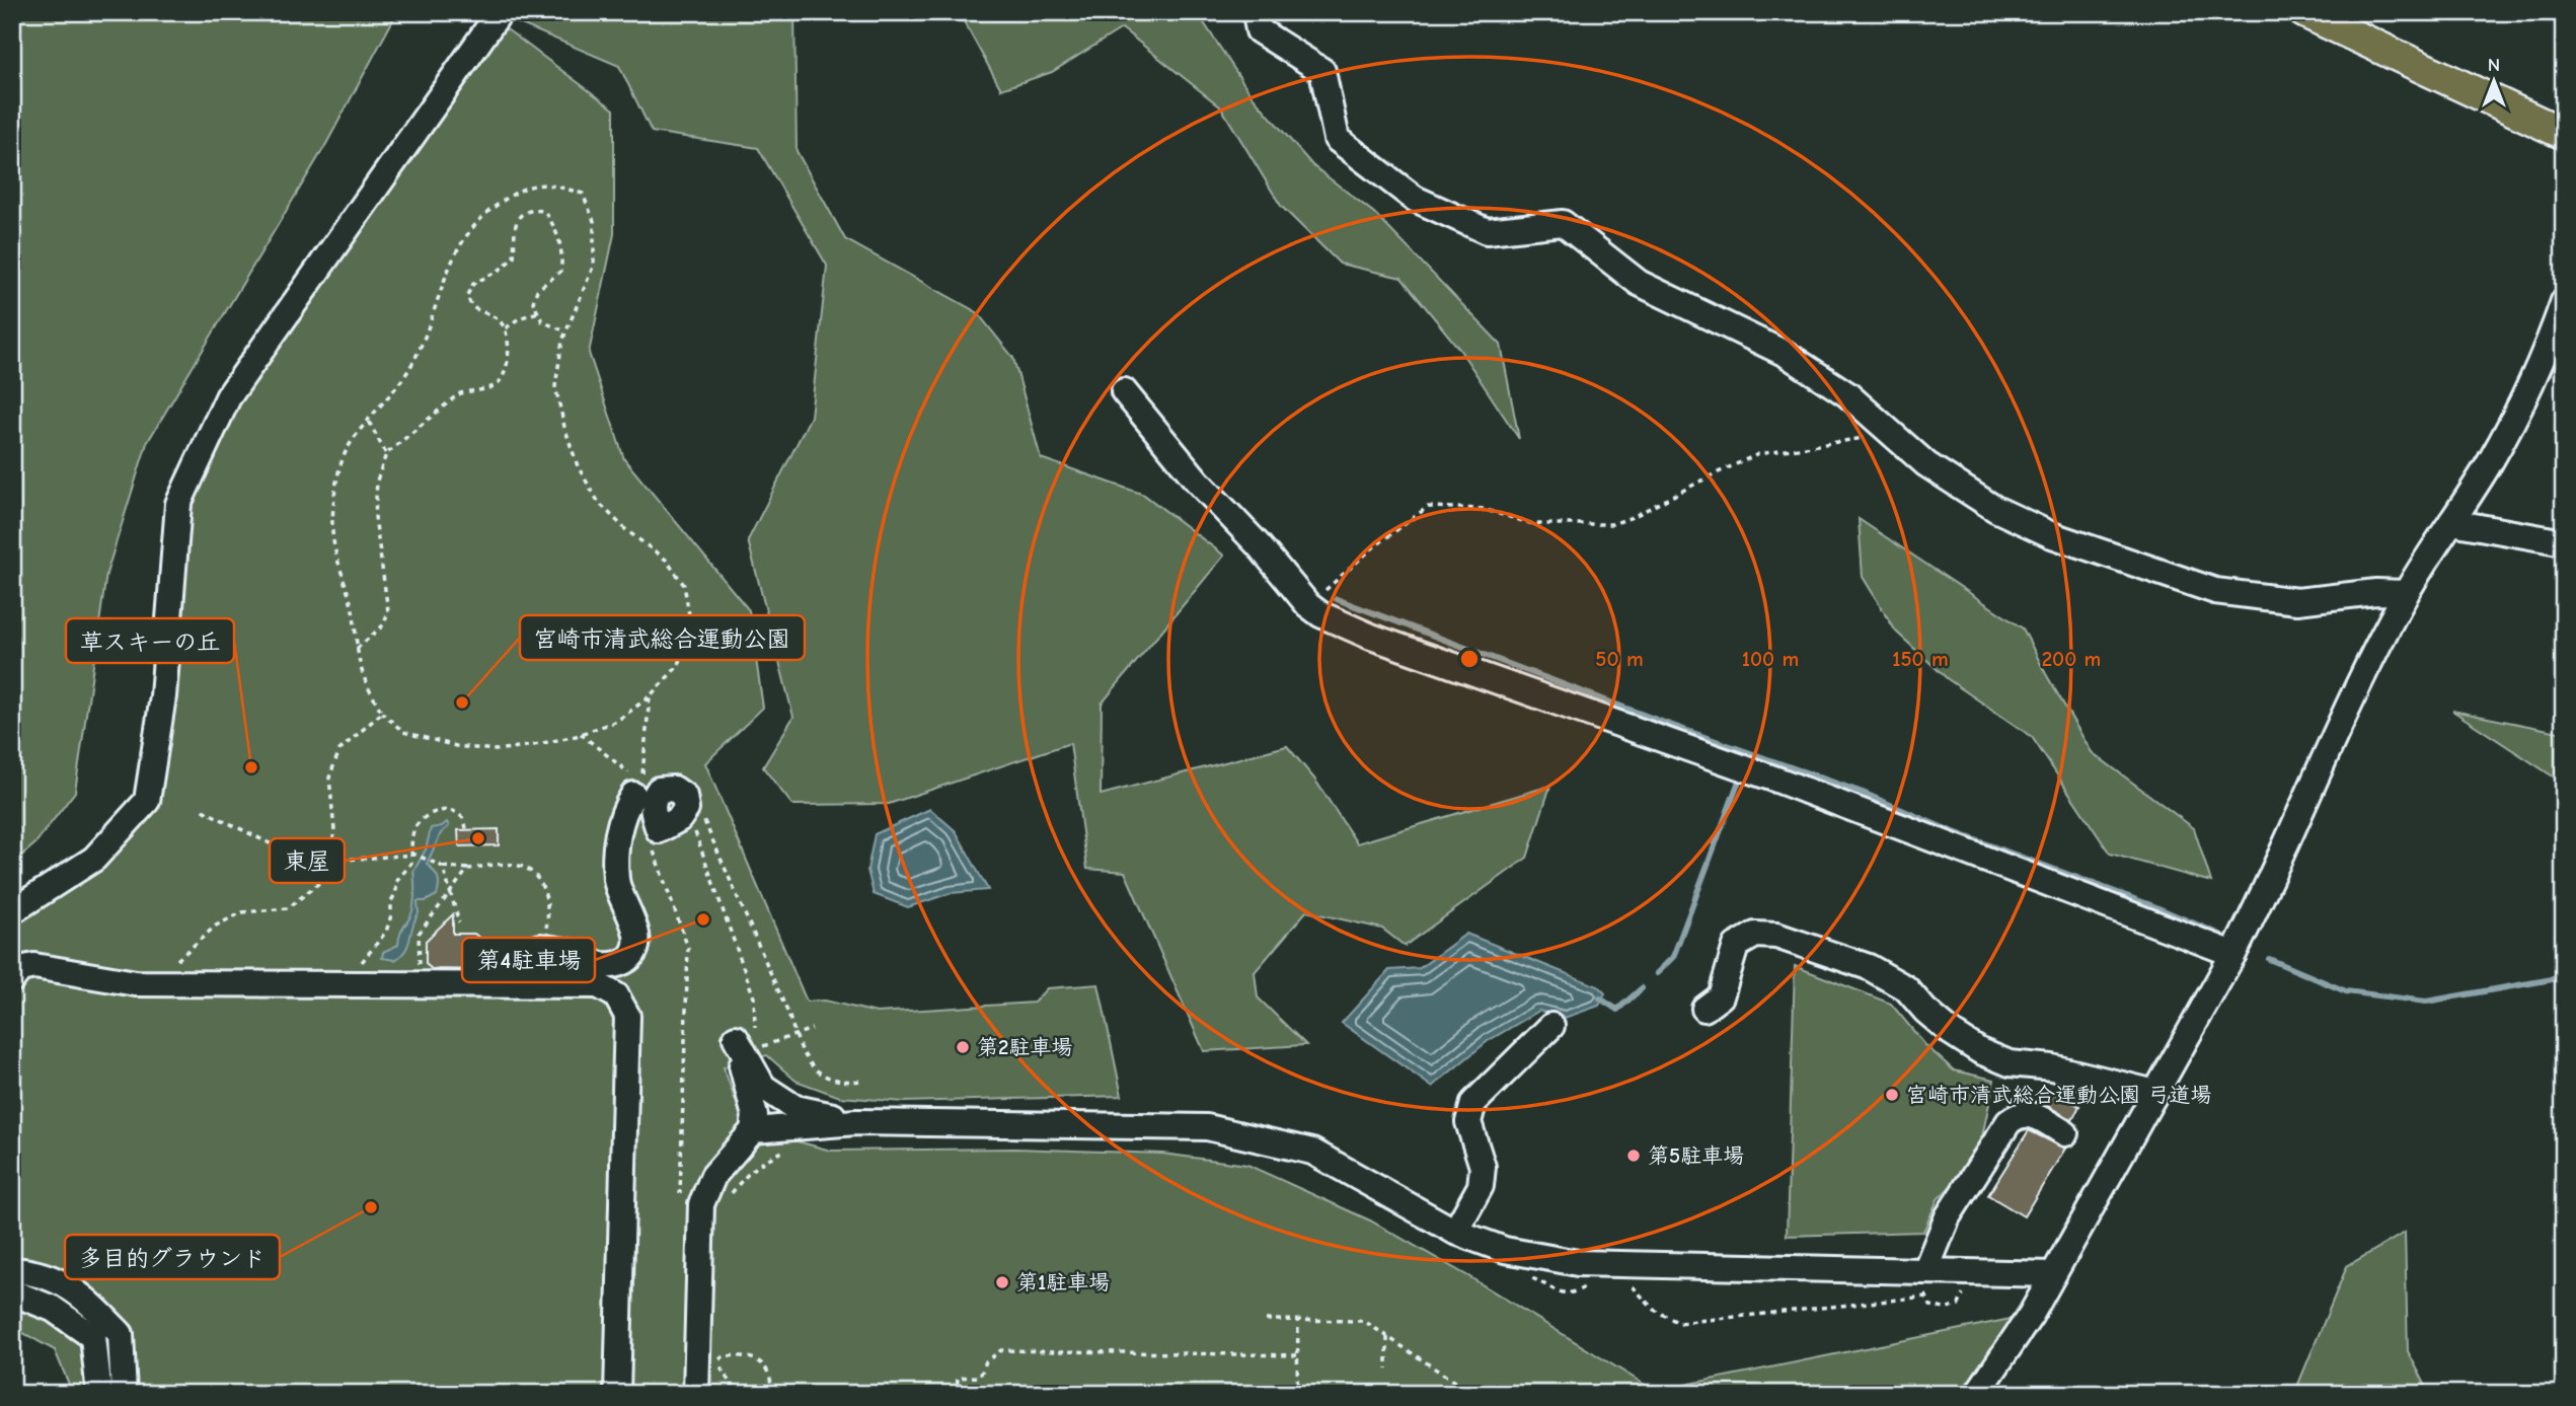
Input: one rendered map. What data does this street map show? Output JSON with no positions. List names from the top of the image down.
{
  "places": [
    "宮崎市清武総合運動公園",
    "草スキーの丘",
    "東屋",
    "第4駐車場",
    "第2駐車場",
    "宮崎市清武総合運動公園 弓道場",
    "第5駐車場",
    "多目的グラウンド",
    "第1駐車場"
  ],
  "north": "top",
  "rings": [
    "50 m",
    "100 m",
    "150 m",
    "200 m"
  ]
}
